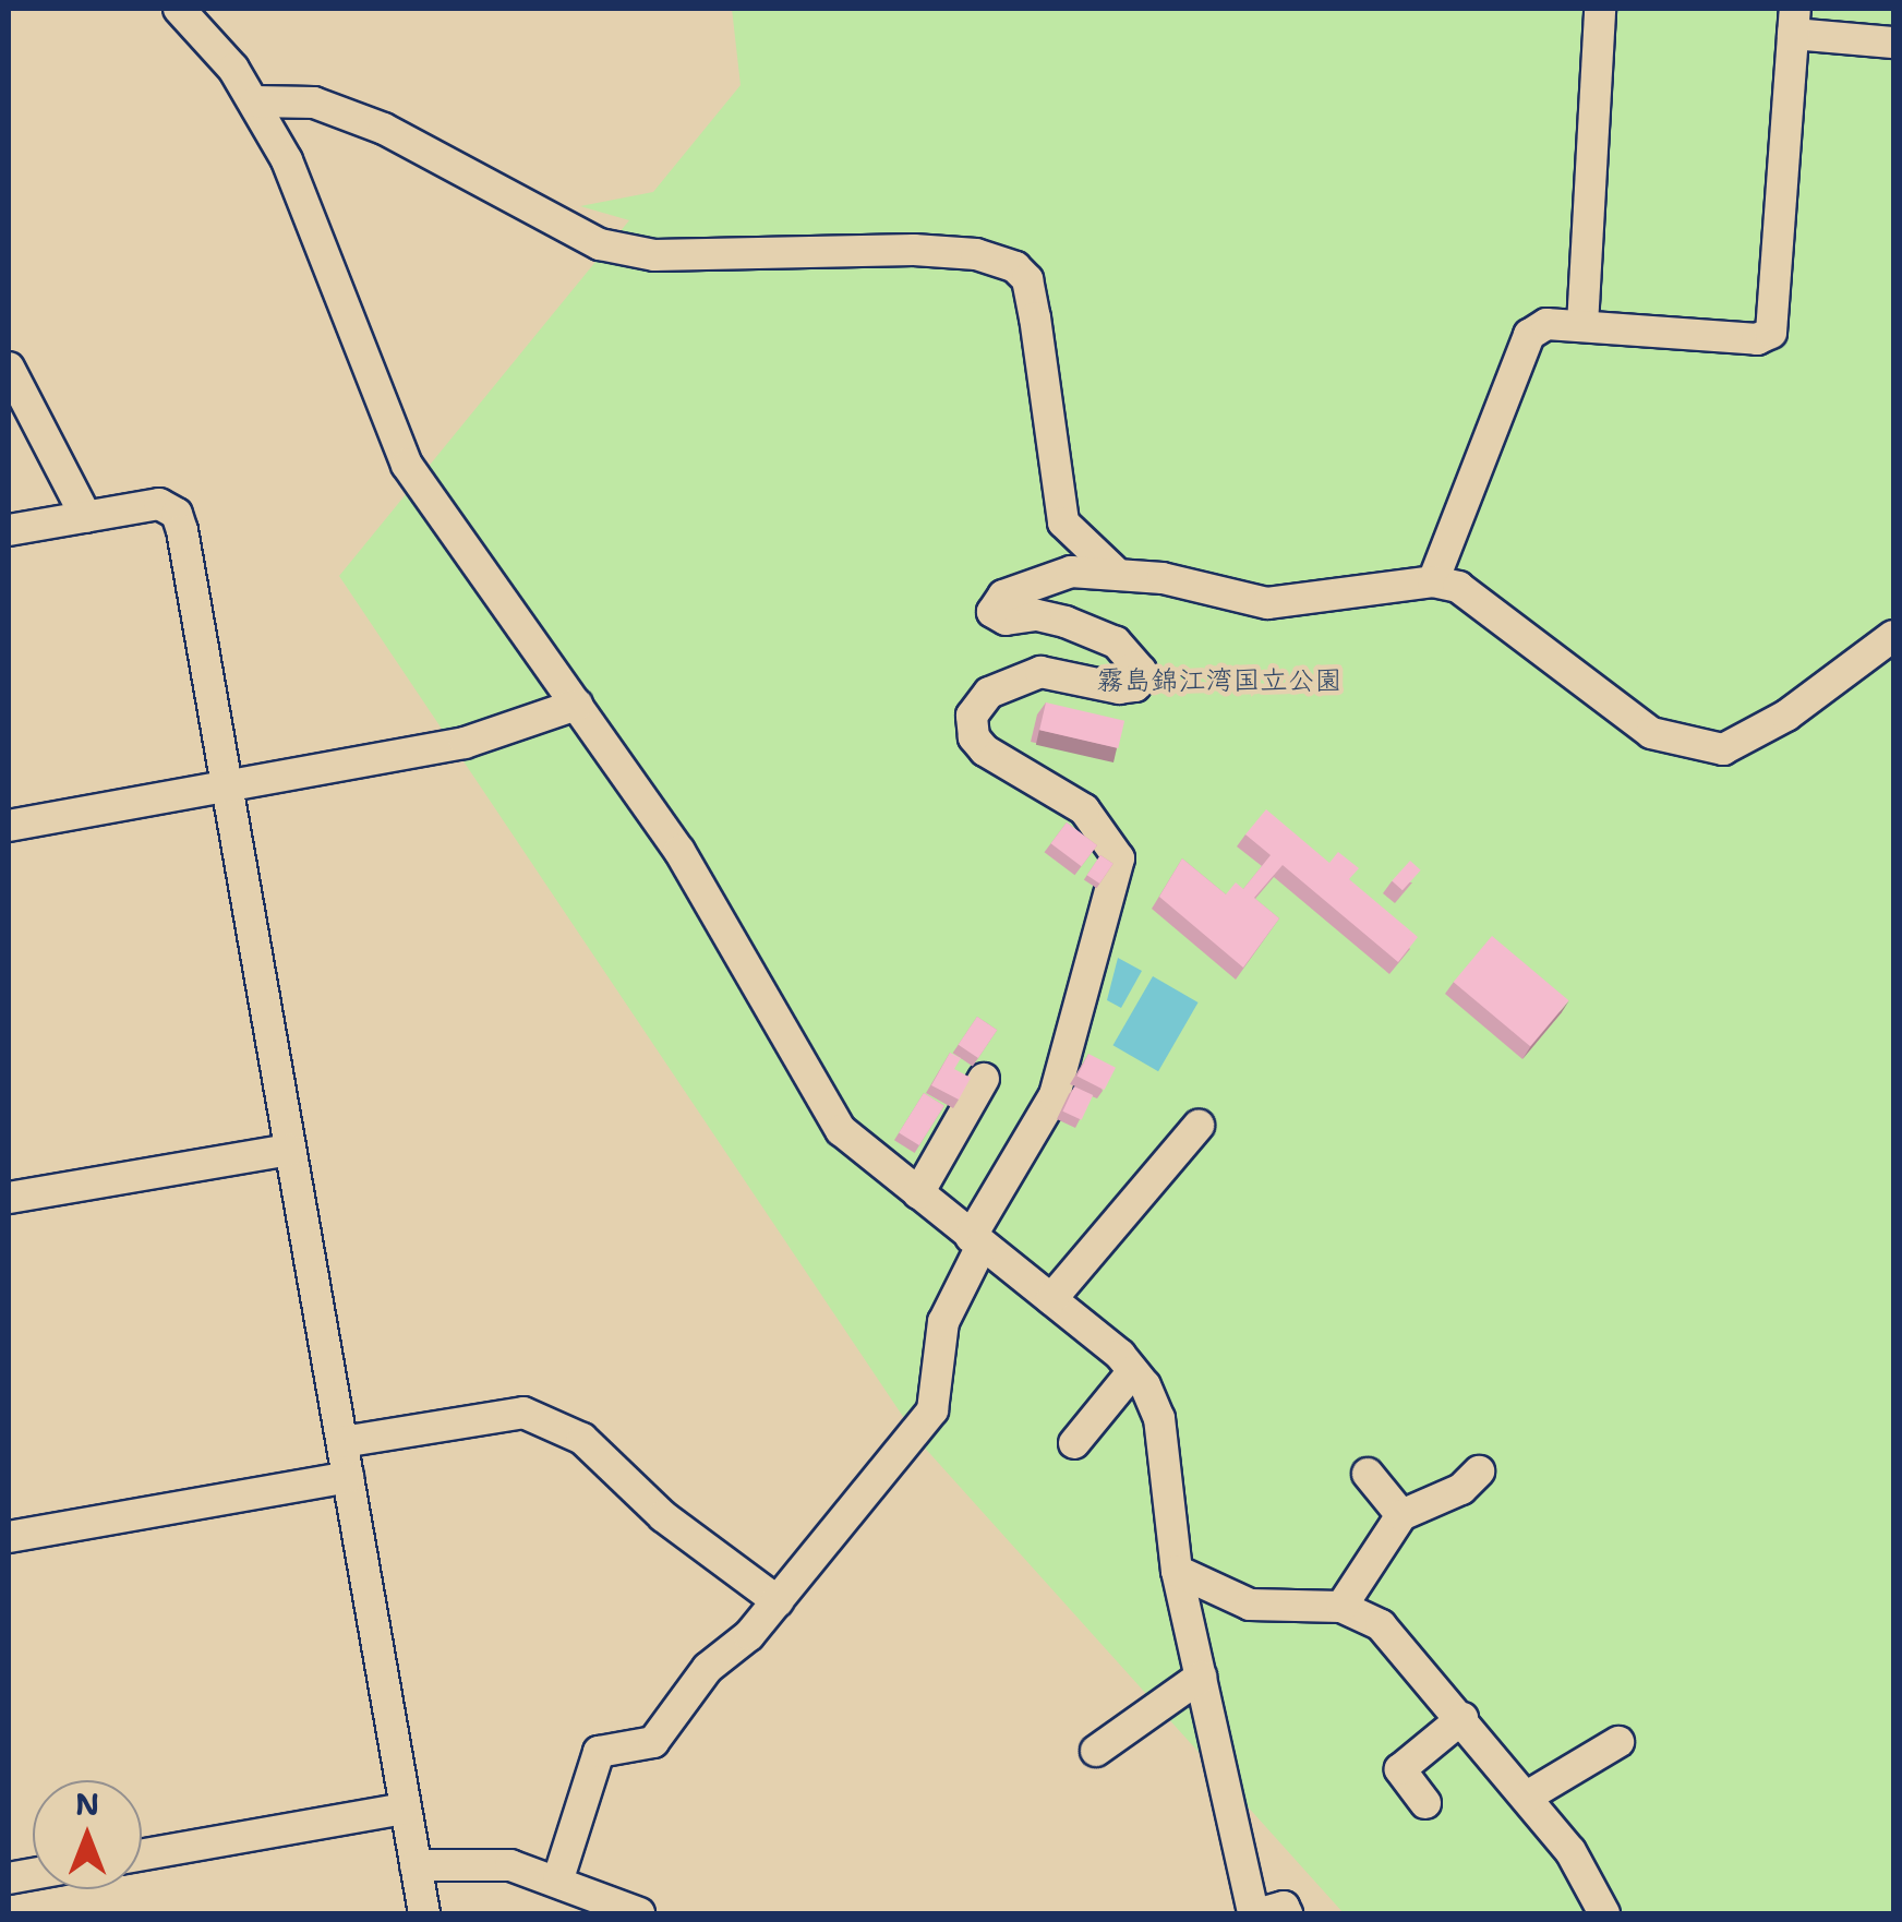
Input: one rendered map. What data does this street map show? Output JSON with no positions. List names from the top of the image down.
{
  "parks": ["霧島錦江湾国立公園"],
  "north": "top"
}
